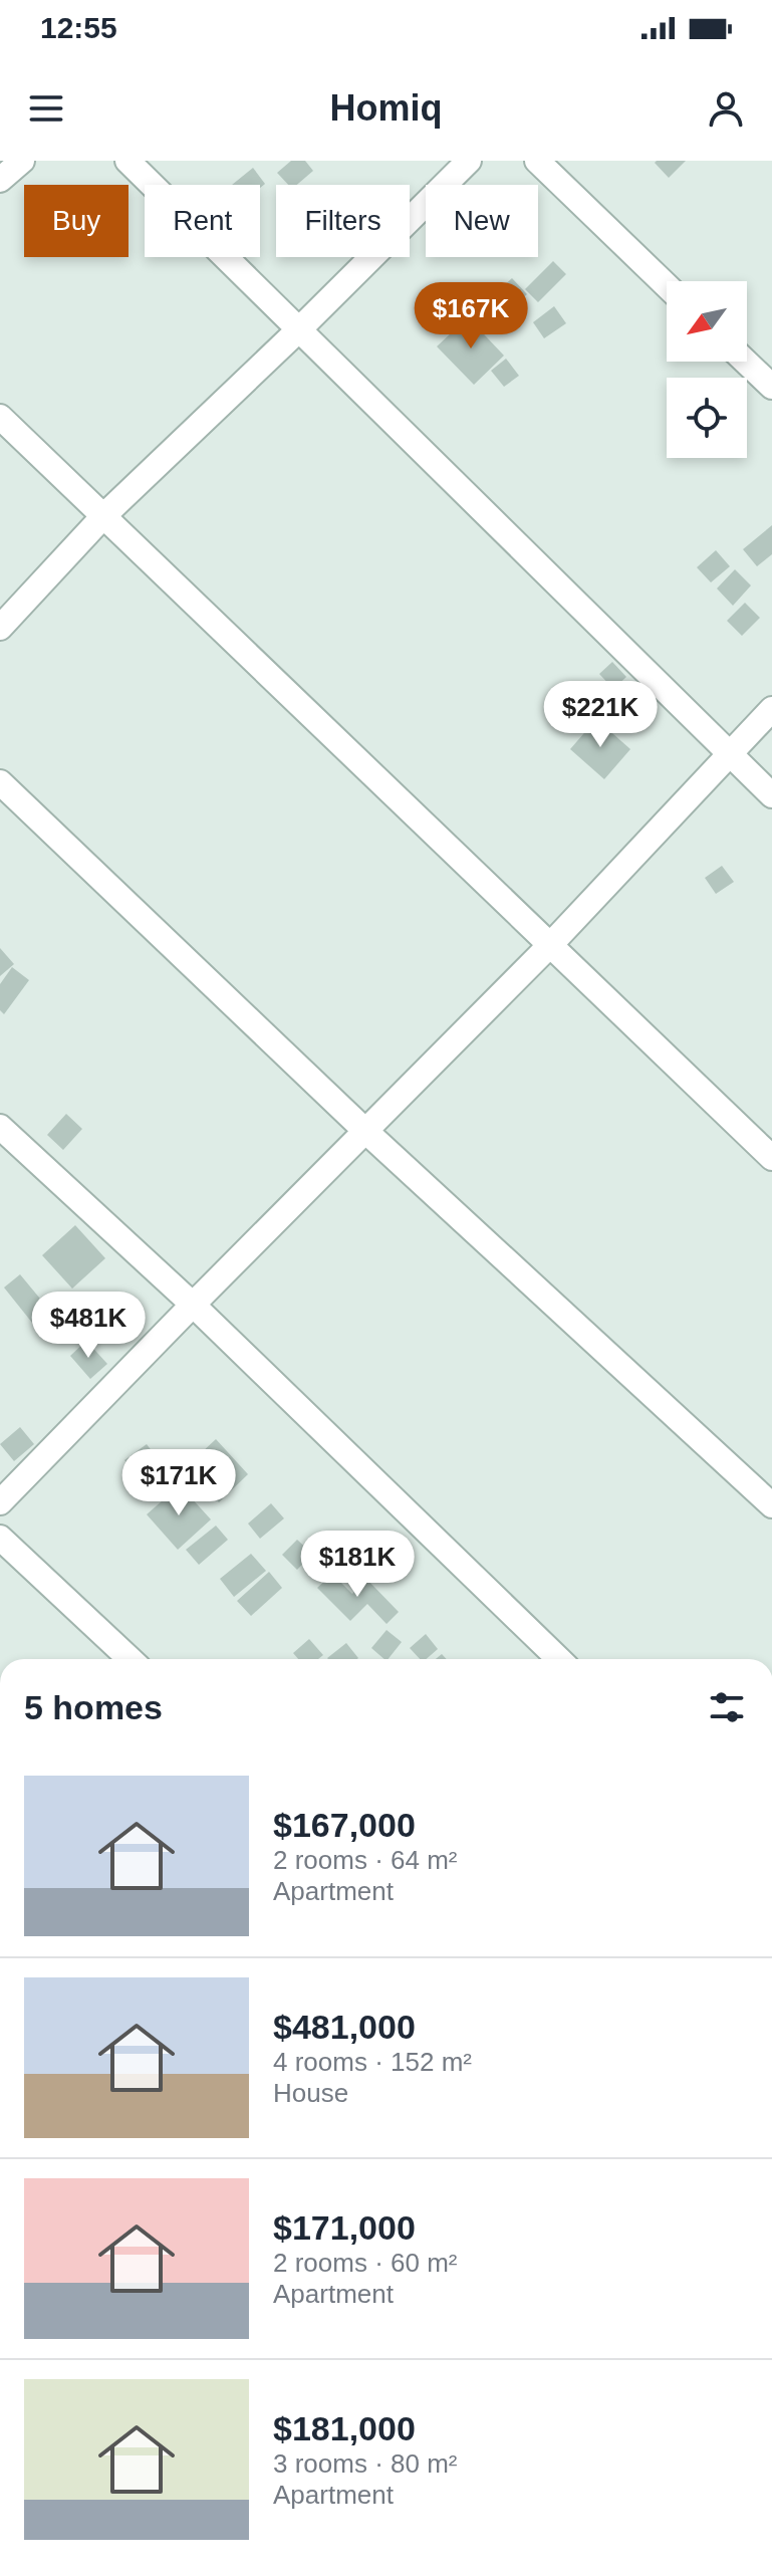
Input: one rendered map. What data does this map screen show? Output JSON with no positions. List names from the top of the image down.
{
  "north": "bottom left",
  "page": {
    "status": "12:55",
    "header": "Homiq",
    "chip": [
      "Buy",
      "Rent",
      "Filters",
      "New"
    ],
    "price": [
      "$167K",
      "$221K",
      "$481K",
      "$171K",
      "$181K"
    ],
    "heading": "5 homes",
    "list": [
      {
        "name": "$167,000",
        "note": "2 rooms · 64 m² · Apartment"
      },
      {
        "name": "$481,000",
        "note": "4 rooms · 152 m² · House"
      },
      {
        "name": "$171,000",
        "note": "2 rooms · 60 m² · Apartment"
      },
      {
        "name": "$181,000",
        "note": "3 rooms · 80 m² · Apartment"
      }
    ]
  }
}
